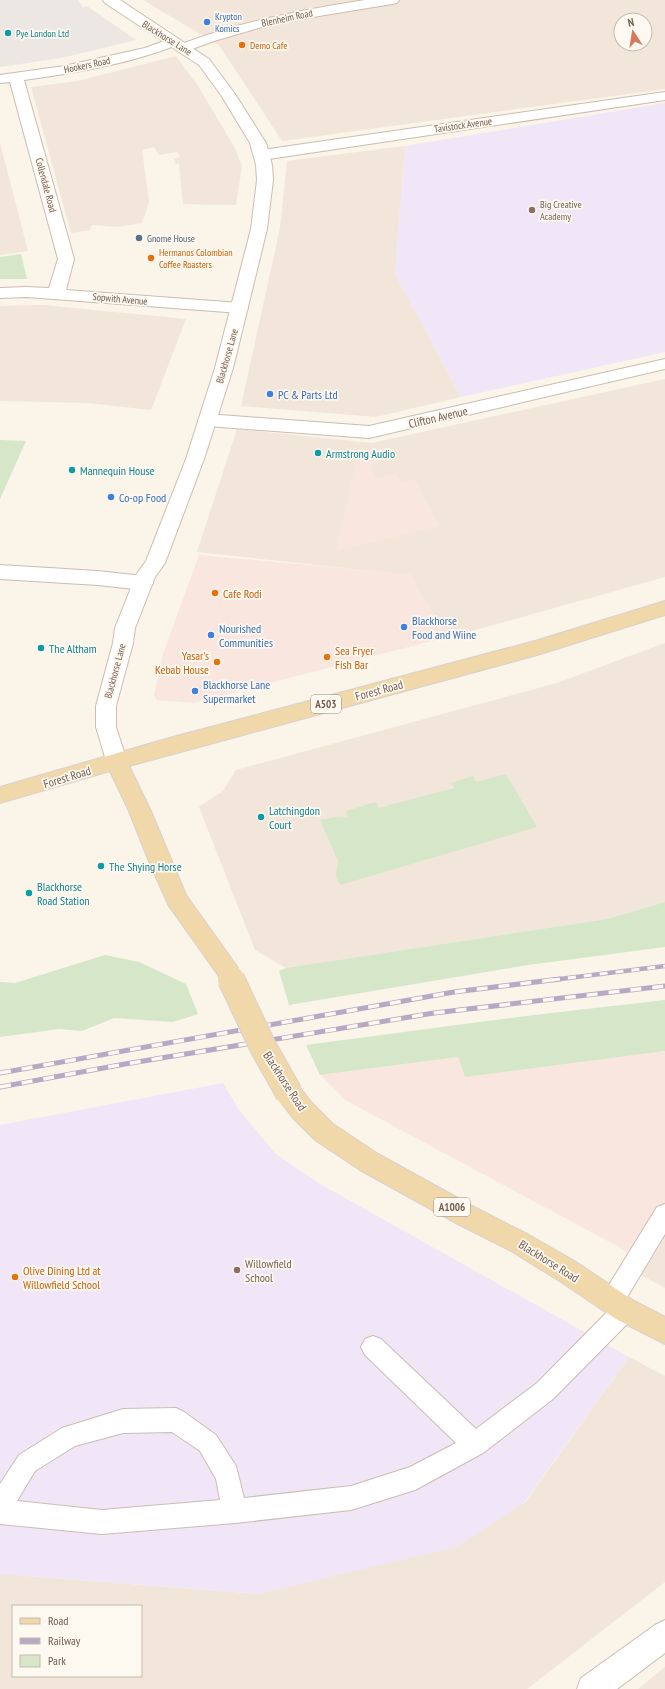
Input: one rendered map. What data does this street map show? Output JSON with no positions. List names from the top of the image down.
{
  "streets": {
    "main road": [
      "Forest Road",
      "A503",
      "Blackhorse Road",
      "A1006"
    ],
    "street": [
      "Blenheim Road",
      "Blackhorse Lane",
      "Hookers Road",
      "Tavistock Avenue",
      "Collendale Road",
      "Sopwith Avenue",
      "Clifton Avenue"
    ]
  },
  "crossings": [
    ["Blenheim Road", "Blackhorse Lane"],
    ["Blenheim Road", "Hookers Road"],
    ["Blackhorse Lane", "Hookers Road"],
    ["Blackhorse Lane", "Tavistock Avenue"],
    ["Blackhorse Lane", "Sopwith Avenue"],
    ["Blackhorse Lane", "Clifton Avenue"],
    ["Blackhorse Lane", "Forest Road"],
    ["Blackhorse Lane", "Blackhorse Road"],
    ["Hookers Road", "Collendale Road"],
    ["Collendale Road", "Sopwith Avenue"],
    ["Forest Road", "Blackhorse Road"]
  ],
  "places": [
    "Krypton Komics",
    "Pye London Ltd",
    "Demo Cafe",
    "Big Creative Academy",
    "Gnome House",
    "Hermanos Colombian Coffee Roasters",
    "PC & Parts Ltd",
    "Armstrong Audio",
    "Mannequin House",
    "Co-op Food",
    "Cafe Rodi",
    "Blackhorse Food and Wiine",
    "Nourished Communities",
    "The Altham",
    "Sea Fryer Fish Bar",
    "Yasar's Kebab House",
    "Blackhorse Lane Supermarket",
    "Latchingdon Court",
    "The Shying Horse",
    "Blackhorse Road Station",
    "Willowfield School",
    "Olive Dining Ltd at Willowfield School"
  ],
  "legend": ["Road", "Railway", "Park"],
  "north": "top"
}
